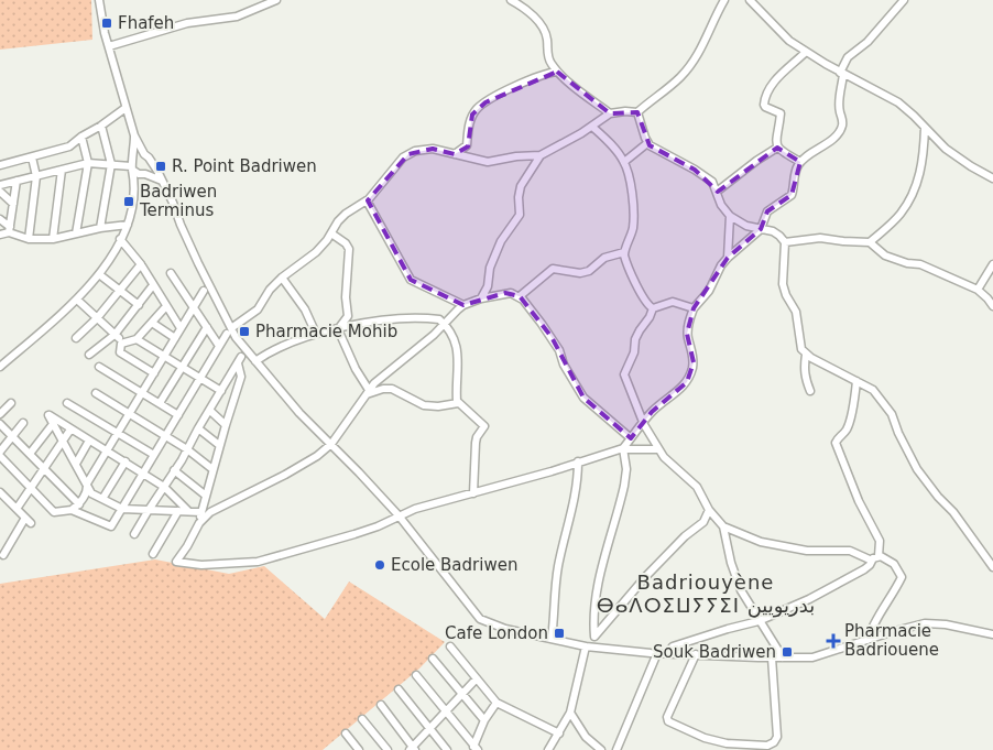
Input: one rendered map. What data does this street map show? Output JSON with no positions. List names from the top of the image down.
{
  "districts": ["Badriouyène ⴱⴰⴷⵔⵉⵡⵢⵢⵉⵏ بدريويين"],
  "places": {
    "transit": [
      "Fhafeh",
      "R. Point Badriwen",
      "Badriwen Terminus",
      "Pharmacie Mohib",
      "Cafe London",
      "Souk Badriwen"
    ],
    "other": ["Ecole Badriwen"],
    "health": ["Pharmacie Badriouene"]
  }
}
